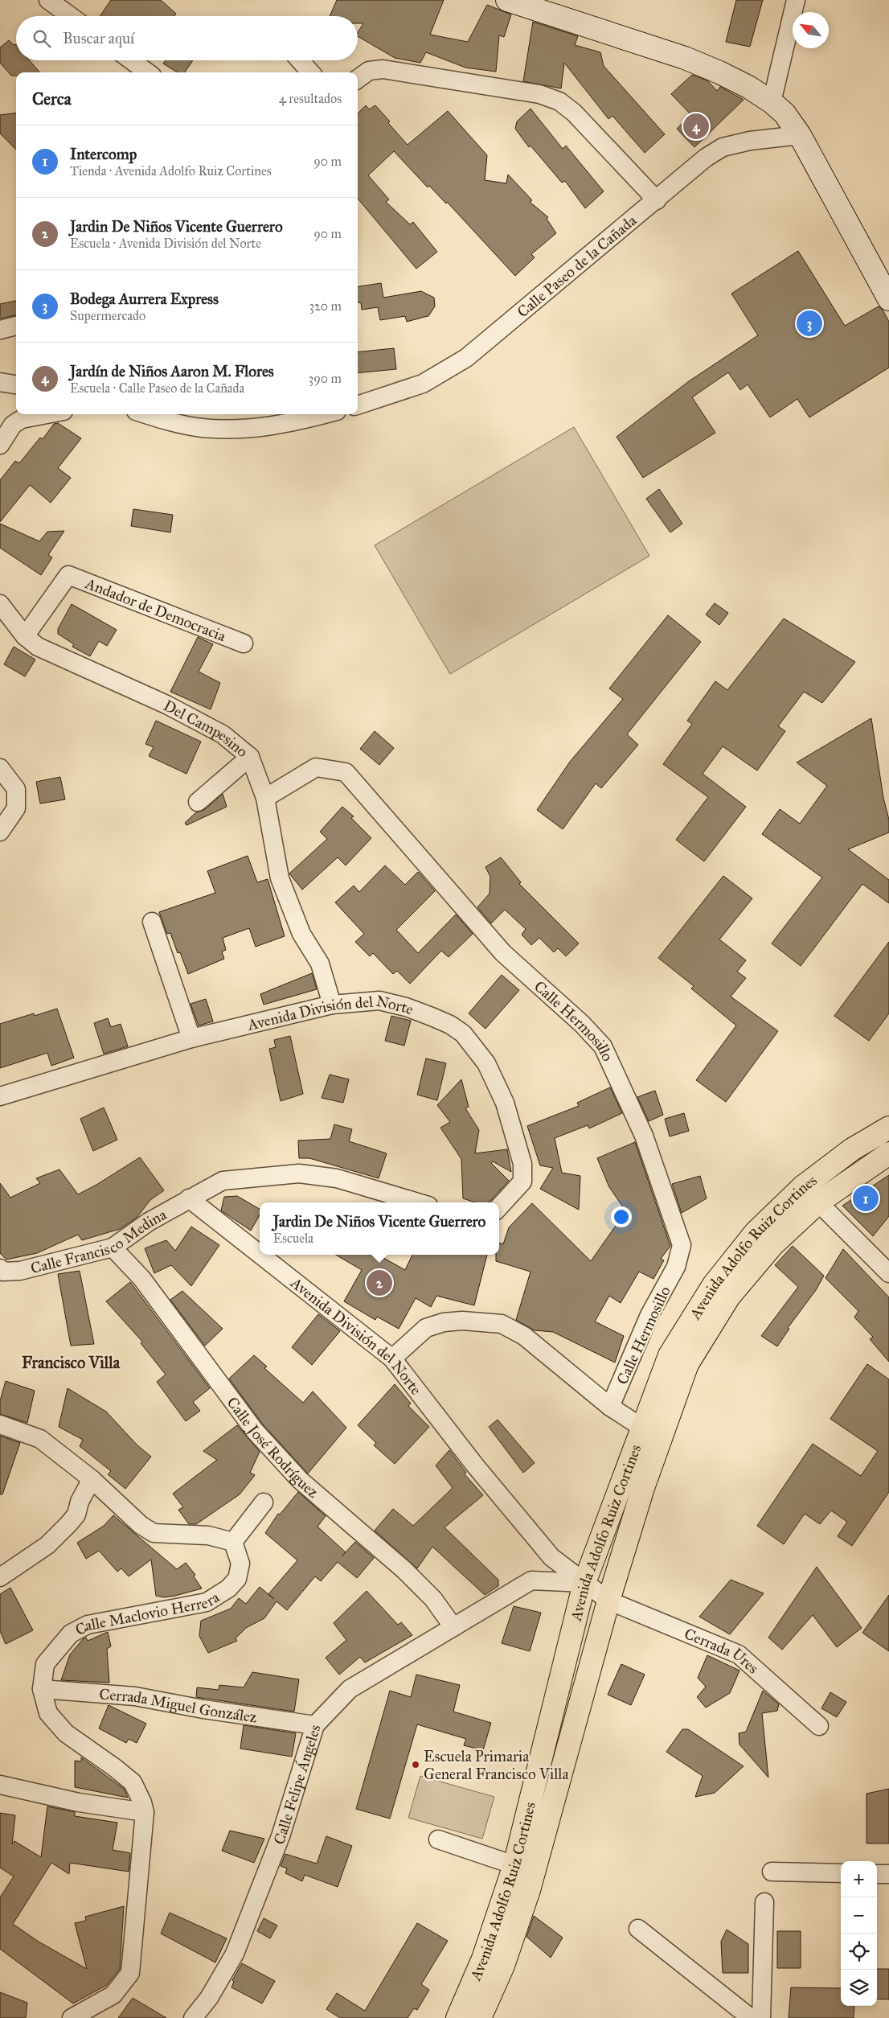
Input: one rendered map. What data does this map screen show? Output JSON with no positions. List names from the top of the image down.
{
  "streets": {
    "main road": ["Avenida Adolfo Ruiz Cortines"],
    "street": [
      "Calle Paseo de la Cañada",
      "Andador de Democracia",
      "Del Campesino",
      "Avenida División del Norte",
      "Calle Hermosillo",
      "Calle Francisco Medina",
      "Calle José Rodríguez",
      "Calle Maclovio Herrera",
      "Cerrada Ures",
      "Cerrada Miguel González",
      "Calle Felipe Ángeles"
    ]
  },
  "crossings": [
    ["Andador de Democracia", "Del Campesino"],
    ["Del Campesino", "Avenida División del Norte"],
    ["Del Campesino", "Calle Hermosillo"],
    ["Avenida División del Norte", "Calle Francisco Medina"],
    ["Avenida División del Norte", "Avenida Adolfo Ruiz Cortines"],
    ["Avenida División del Norte", "Cerrada Ures"],
    ["Avenida División del Norte", "Calle Felipe Ángeles"],
    ["Calle Francisco Medina", "Calle José Rodríguez"],
    ["Avenida Adolfo Ruiz Cortines", "Cerrada Ures"],
    ["Avenida Adolfo Ruiz Cortines", "Calle Felipe Ángeles"],
    ["Calle José Rodríguez", "Calle Felipe Ángeles"],
    ["Calle Maclovio Herrera", "Cerrada Miguel González"],
    ["Cerrada Miguel González", "Calle Felipe Ángeles"]
  ],
  "districts": ["Francisco Villa"],
  "places": ["Escuela Primaria General Francisco Villa"],
  "north": "top left",
  "page": {
    "search": "Buscar aquí",
    "heading": ["Cerca", "4 resultados"],
    "pins": [
      "4",
      "3",
      "1",
      "2"
    ],
    "list": [
      {
        "mark": "1",
        "name": "Intercomp",
        "note": "Tienda · Avenida Adolfo Ruiz Cortines",
        "value": "90 m"
      },
      {
        "mark": "2",
        "name": "Jardin De Niños Vicente Guerrero",
        "note": "Escuela · Avenida División del Norte",
        "value": "90 m"
      },
      {
        "mark": "3",
        "name": "Bodega Aurrera Express",
        "note": "Supermercado",
        "value": "320 m"
      },
      {
        "mark": "4",
        "name": "Jardín de Niños Aaron M. Flores",
        "note": "Escuela · Calle Paseo de la Cañada",
        "value": "390 m"
      }
    ],
    "popup": ["Jardin De Niños Vicente Guerrero", "Escuela"],
    "map_buttons": ["+", "−"]
  }
}
